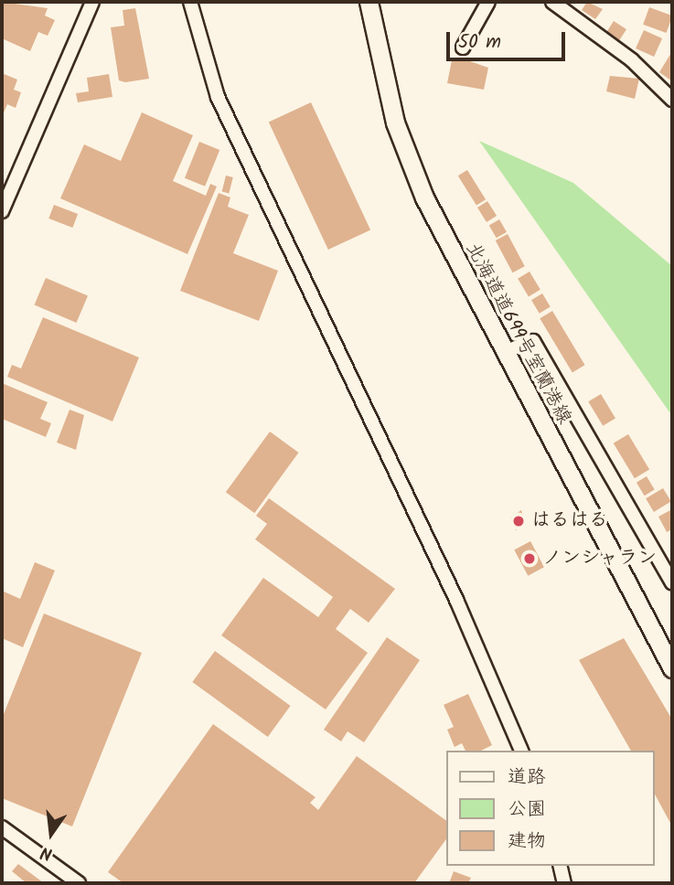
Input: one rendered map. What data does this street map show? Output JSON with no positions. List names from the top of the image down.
{
  "streets": {
    "main road": ["北海道道699号室蘭港線"]
  },
  "places": ["はるはる", "ノンシャラン"],
  "legend": ["道路", "公園", "建物"],
  "scale_bar": "50 m",
  "north": "bottom"
}
